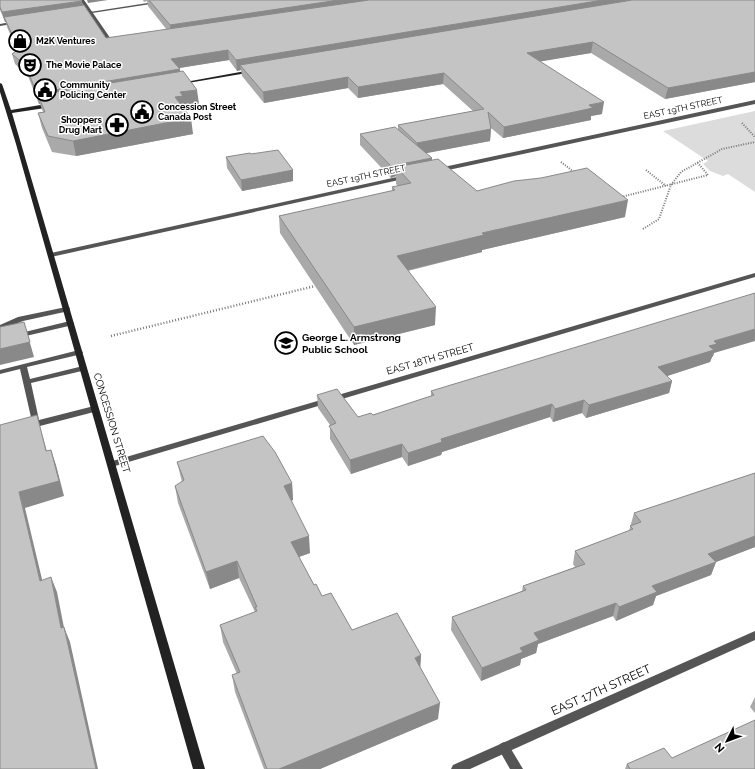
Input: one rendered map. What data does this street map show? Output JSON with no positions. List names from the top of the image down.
{
  "streets": {
    "main road": ["CONCESSION STREET"],
    "street": ["EAST 19TH STREET", "EAST 18TH STREET", "EAST 17TH STREET"]
  },
  "crossings": [
    ["EAST 19TH STREET", "CONCESSION STREET"],
    ["EAST 18TH STREET", "CONCESSION STREET"]
  ],
  "places": {
    "shop": ["M2K Ventures"],
    "theatre": ["The Movie Palace"],
    "public building": ["Community Policing Center", "Concession Street Canada Post"],
    "pharmacy": ["Shoppers Drug Mart"],
    "school or university": ["George L. Armstrong Public School"]
  },
  "north": "bottom left"
}
